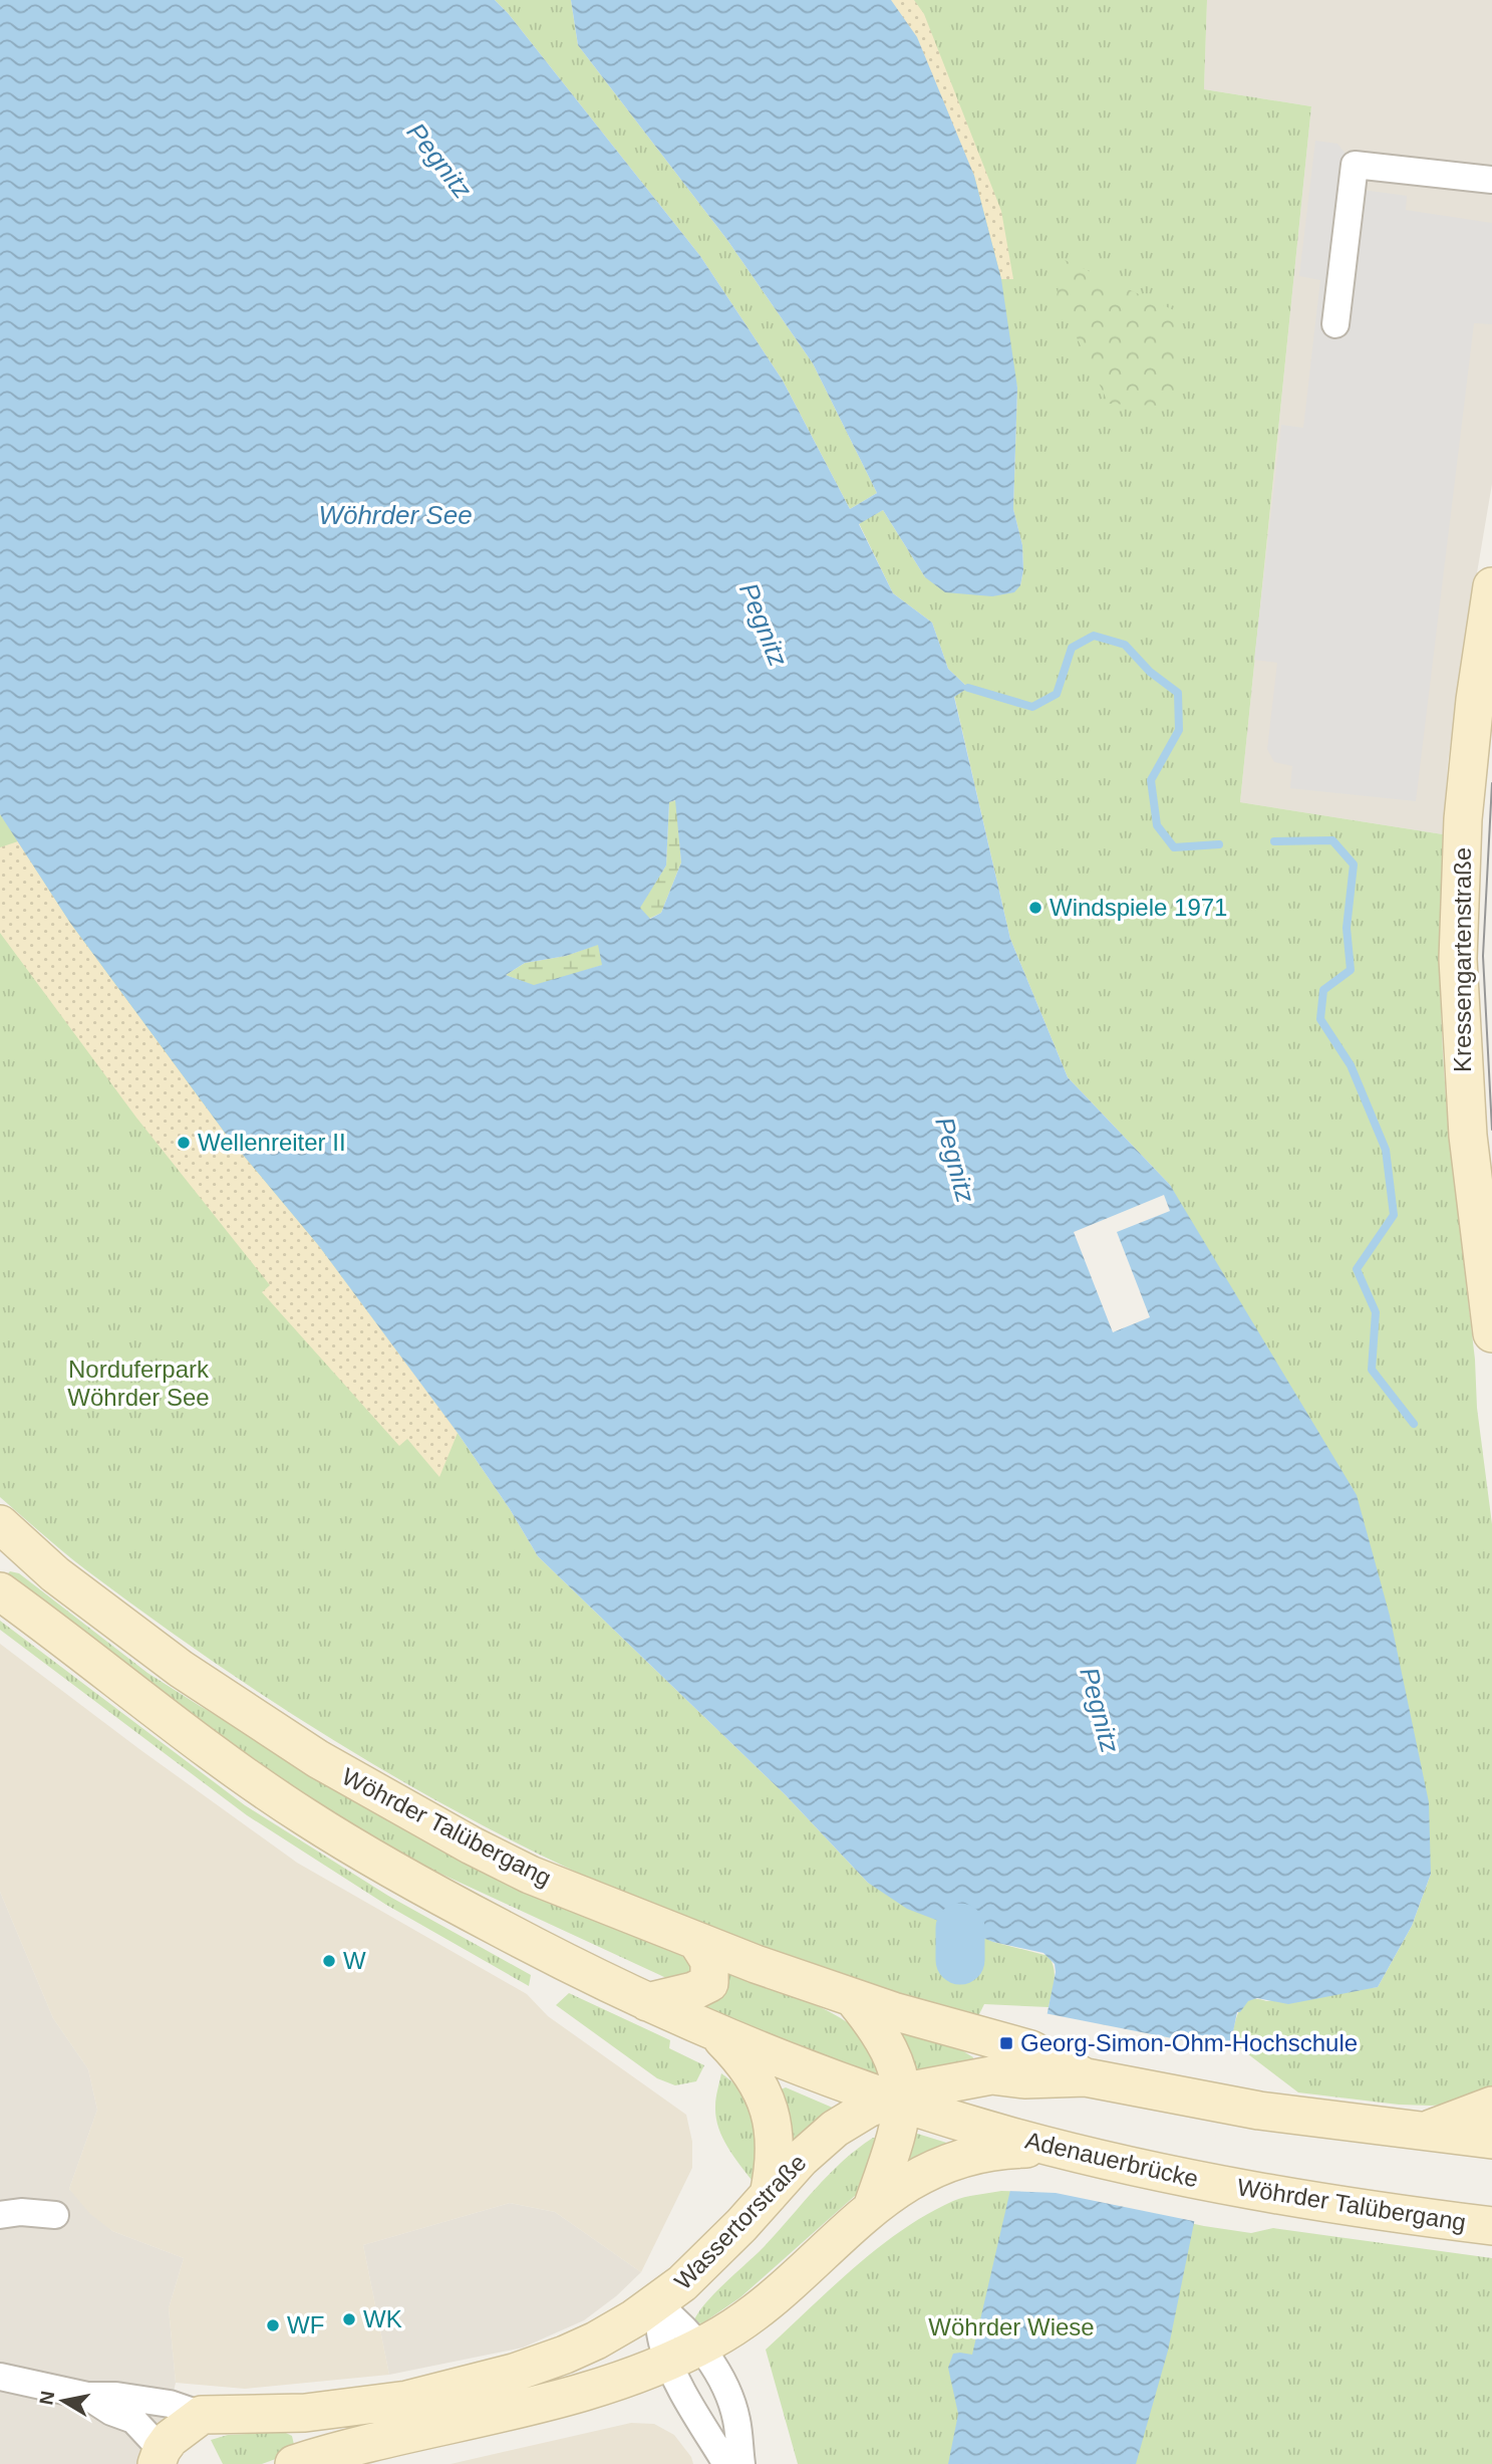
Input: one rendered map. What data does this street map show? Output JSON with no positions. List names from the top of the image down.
{
  "streets": {
    "main road": [
      "Kressengartenstraße",
      "Wöhrder Talübergang",
      "Adenauerbrücke",
      "Wassertorstraße"
    ]
  },
  "crossings": [
    ["Wöhrder Talübergang", "Adenauerbrücke"]
  ],
  "water": ["Pegnitz", "Wöhrder See"],
  "parks": ["Norduferpark Wöhrder See", "Wöhrder Wiese"],
  "places": {
    "other": [
      "Windspiele 1971",
      "Wellenreiter II",
      "W",
      "WK",
      "WF"
    ],
    "transit": ["Georg-Simon-Ohm-Hochschule"]
  },
  "north": "left"
}
